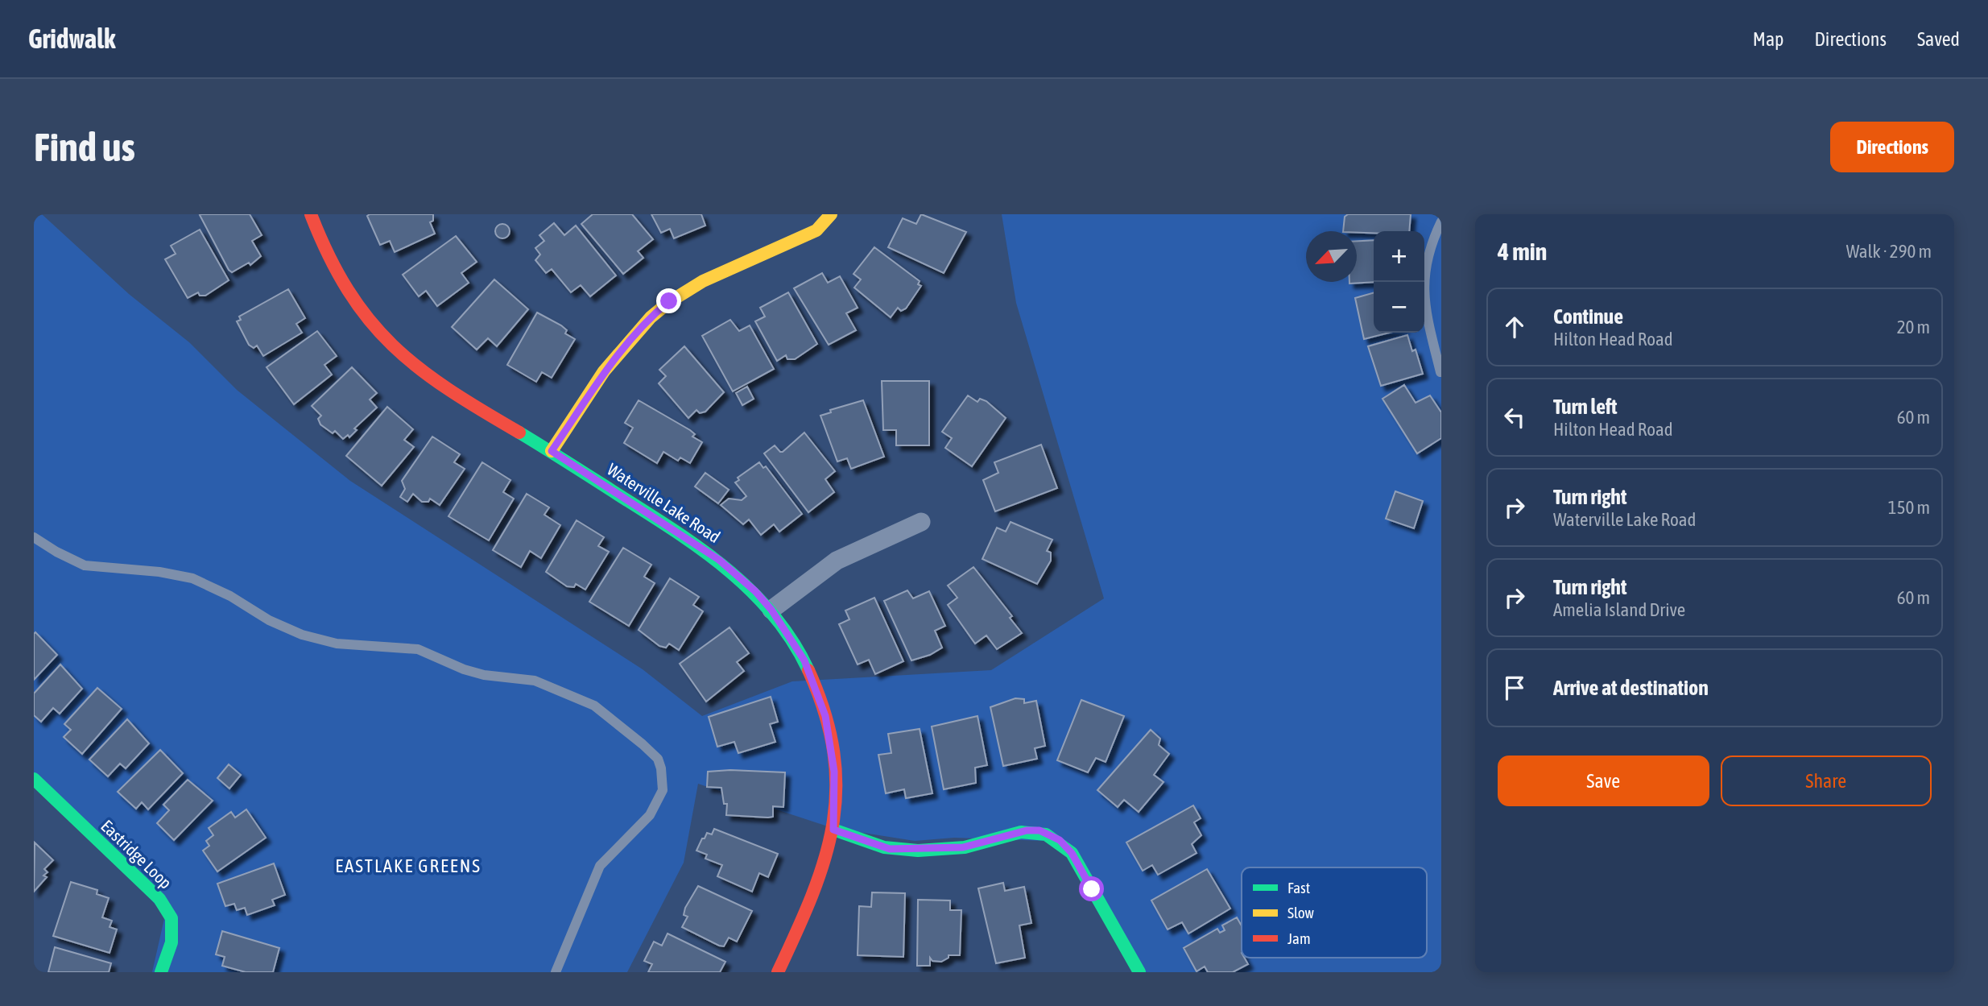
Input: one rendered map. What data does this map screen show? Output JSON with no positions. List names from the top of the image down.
{
  "streets": {
    "street": ["Waterville Lake Road", "Eastridge Loop"]
  },
  "districts": ["EASTLAKE GREENS"],
  "legend": ["Fast", "Slow", "Jam"],
  "north": "bottom left",
  "page": {
    "header": "Gridwalk",
    "nav": ["Map", "Directions", "Saved"],
    "buttons": [
      "Directions",
      ["Save", "Share"]
    ],
    "title": "Find us",
    "heading": ["4 min", "Walk · 290 m"],
    "map_buttons": ["+", "−"],
    "list": [
      ["Continue", "Hilton Head Road", "20 m"],
      ["Turn left", "Hilton Head Road", "60 m"],
      ["Turn right", "Waterville Lake Road", "150 m"],
      ["Turn right", "Amelia Island Drive", "60 m"],
      "Arrive at destination"
    ]
  }
}
